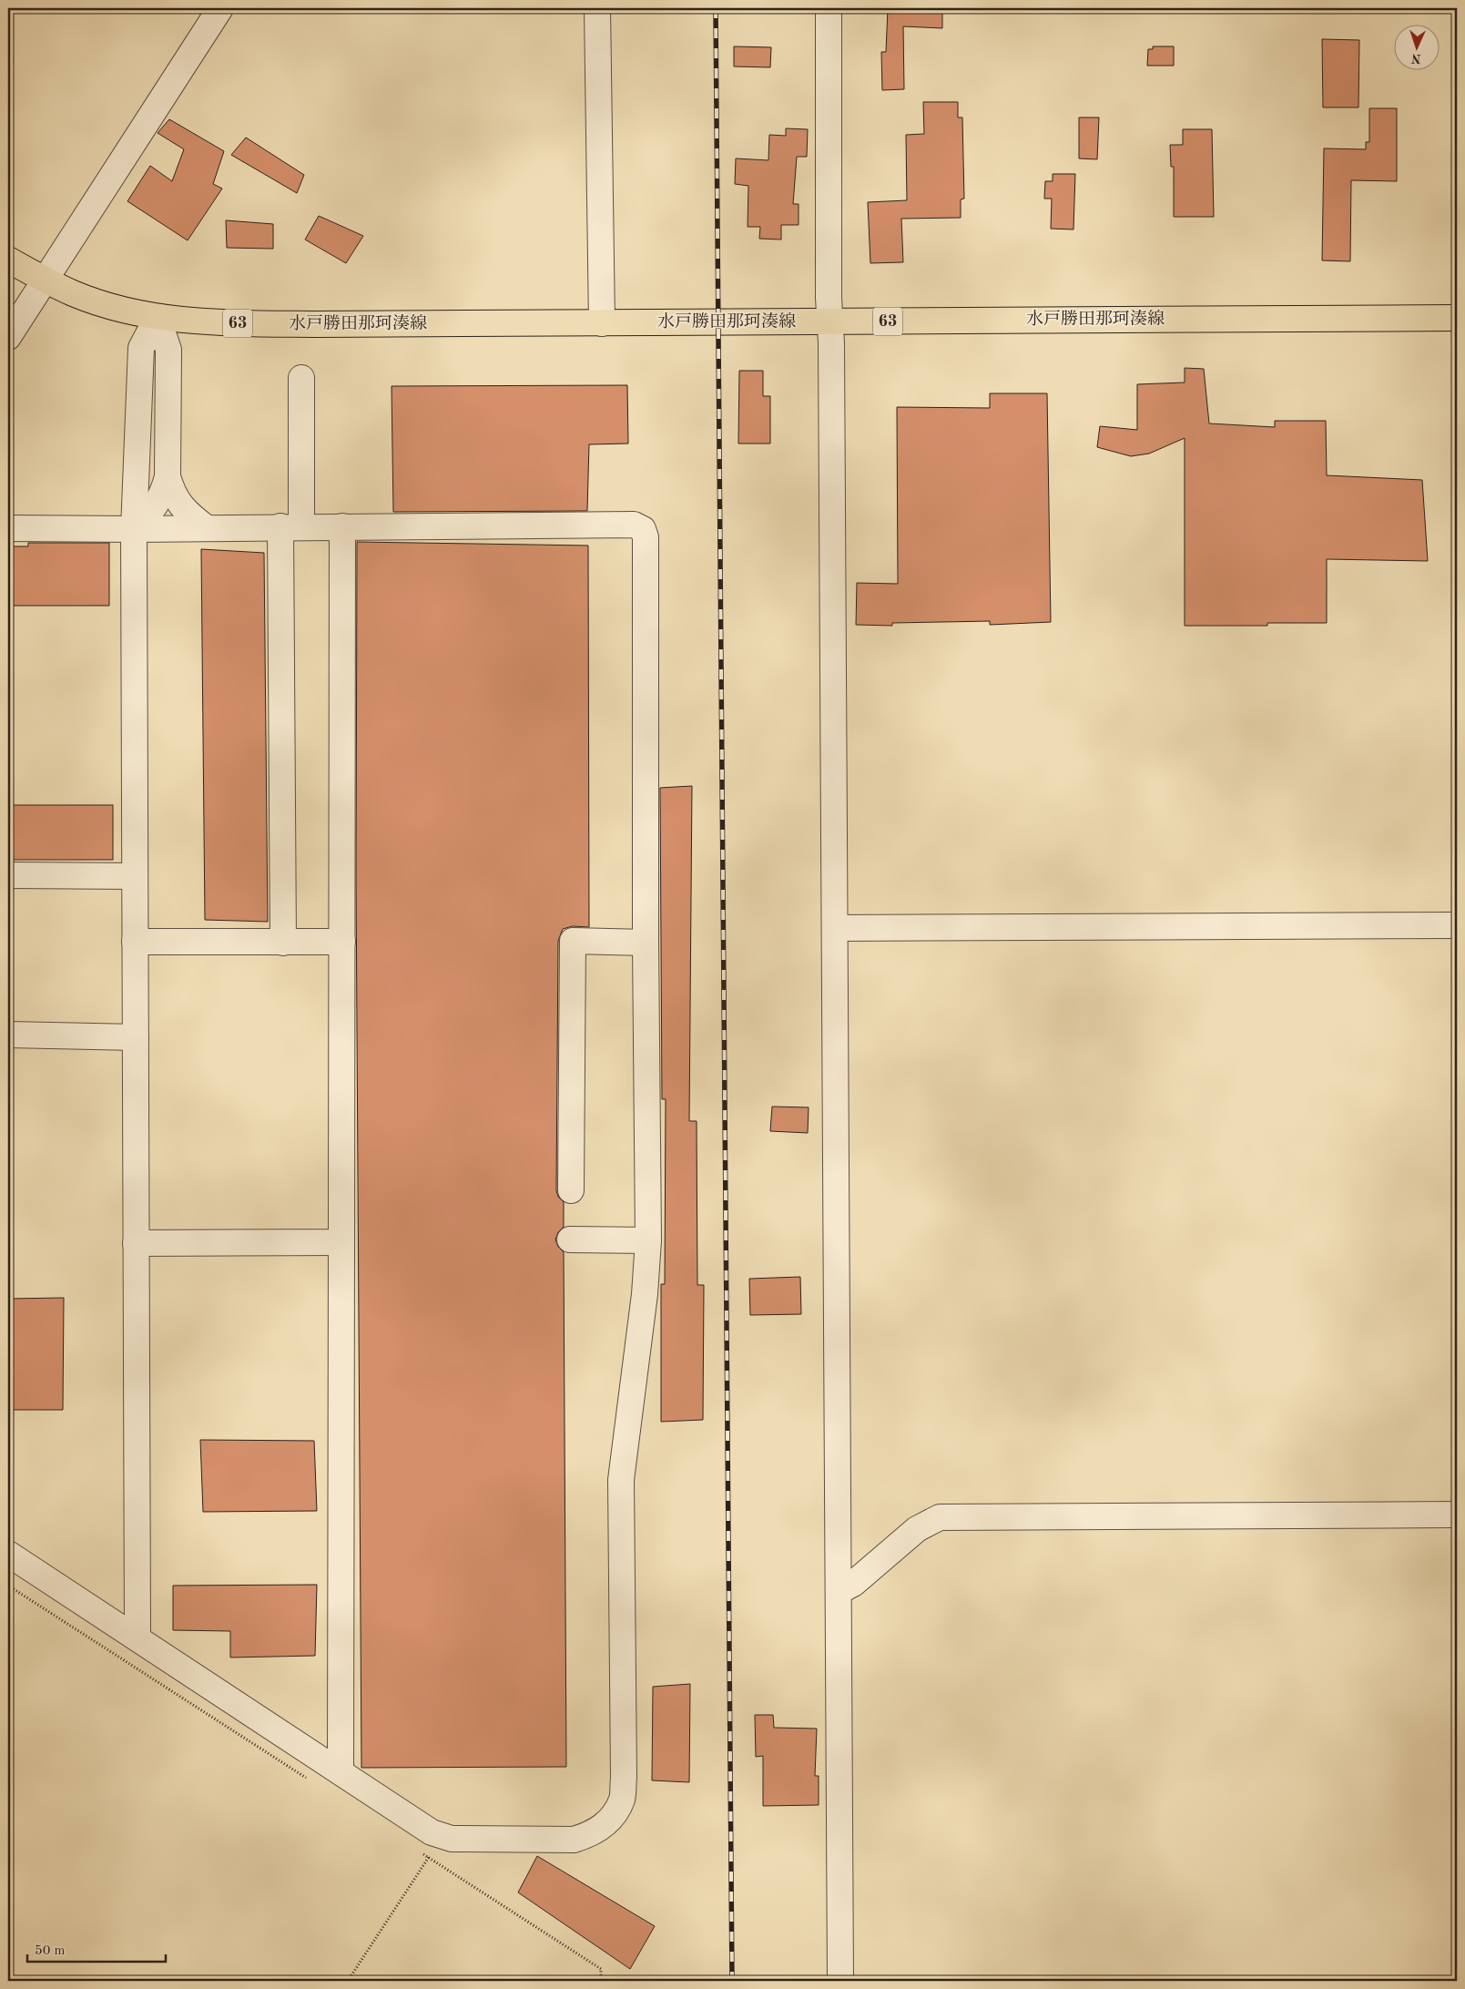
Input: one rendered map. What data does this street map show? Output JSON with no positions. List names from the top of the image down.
{
  "streets": {
    "main road": ["水戸勝田那珂湊線", "63"]
  },
  "scale_bar": "50 m",
  "north": "bottom"
}
